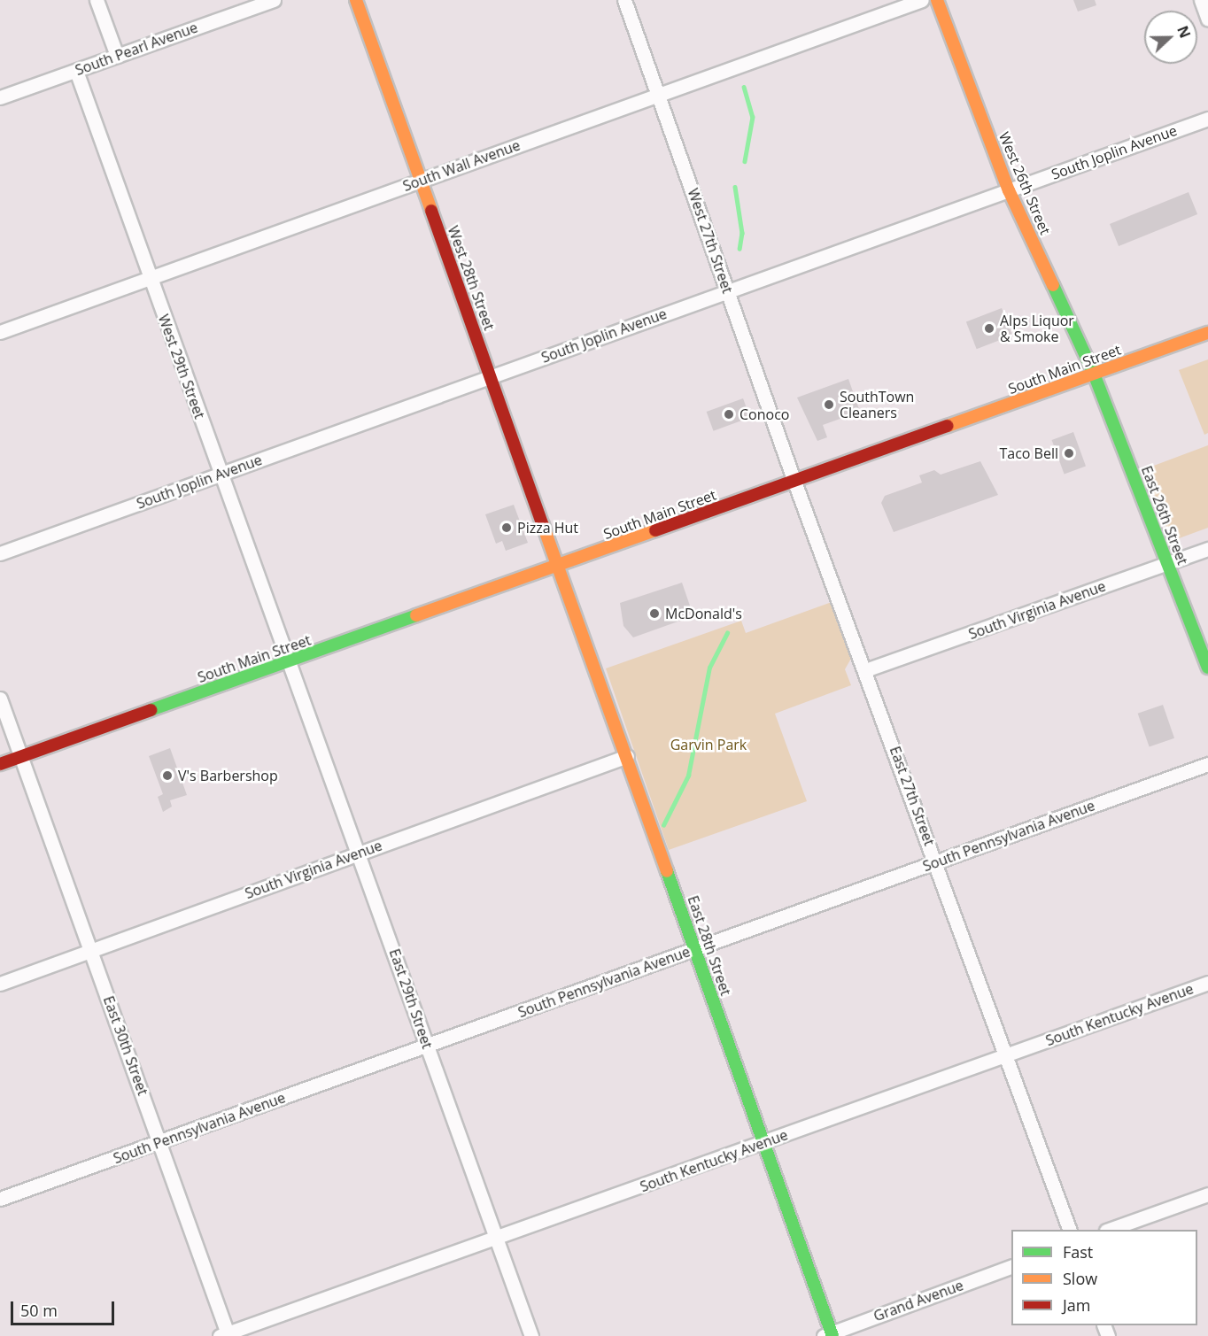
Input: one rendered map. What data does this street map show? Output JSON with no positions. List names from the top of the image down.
{
  "streets": {
    "street": [
      "South Pearl Avenue",
      "South Joplin Avenue",
      "South Wall Avenue",
      "West 26th Street",
      "West 27th Street",
      "West 28th Street",
      "West 29th Street",
      "South Main Street",
      "East 26th Street",
      "South Virginia Avenue",
      "East 27th Street",
      "South Pennsylvania Avenue",
      "East 28th Street",
      "East 29th Street",
      "South Kentucky Avenue",
      "East 30th Street",
      "Grand Avenue"
    ]
  },
  "crossings": [
    ["South Pearl Avenue", "West 29th Street"],
    ["South Joplin Avenue", "West 26th Street"],
    ["South Joplin Avenue", "West 27th Street"],
    ["South Joplin Avenue", "West 28th Street"],
    ["South Joplin Avenue", "West 29th Street"],
    ["South Wall Avenue", "West 27th Street"],
    ["South Wall Avenue", "West 28th Street"],
    ["South Wall Avenue", "West 29th Street"],
    ["West 26th Street", "South Main Street"],
    ["West 26th Street", "East 26th Street"],
    ["West 27th Street", "South Main Street"],
    ["West 27th Street", "East 27th Street"],
    ["West 28th Street", "South Main Street"],
    ["West 28th Street", "East 28th Street"],
    ["West 29th Street", "South Main Street"],
    ["West 29th Street", "East 29th Street"],
    ["South Main Street", "East 26th Street"],
    ["South Main Street", "East 27th Street"],
    ["South Main Street", "East 28th Street"],
    ["South Main Street", "East 29th Street"],
    ["South Main Street", "East 30th Street"],
    ["East 26th Street", "South Virginia Avenue"],
    ["South Virginia Avenue", "East 27th Street"],
    ["South Virginia Avenue", "East 28th Street"],
    ["South Virginia Avenue", "East 29th Street"],
    ["South Virginia Avenue", "East 30th Street"],
    ["East 27th Street", "South Pennsylvania Avenue"],
    ["East 27th Street", "South Kentucky Avenue"],
    ["South Pennsylvania Avenue", "East 28th Street"],
    ["South Pennsylvania Avenue", "East 29th Street"],
    ["South Pennsylvania Avenue", "East 30th Street"],
    ["East 28th Street", "South Kentucky Avenue"],
    ["East 28th Street", "Grand Avenue"],
    ["East 29th Street", "South Kentucky Avenue"],
    ["South Kentucky Avenue", "East 30th Street"]
  ],
  "parks": ["Garvin Park"],
  "places": [
    "Alps Liquor & Smoke",
    "SouthTown Cleaners",
    "Conoco",
    "Taco Bell",
    "Pizza Hut",
    "McDonald's",
    "V's Barbershop"
  ],
  "legend": ["Fast", "Slow", "Jam"],
  "scale_bar": "50 m",
  "north": "right"
}
